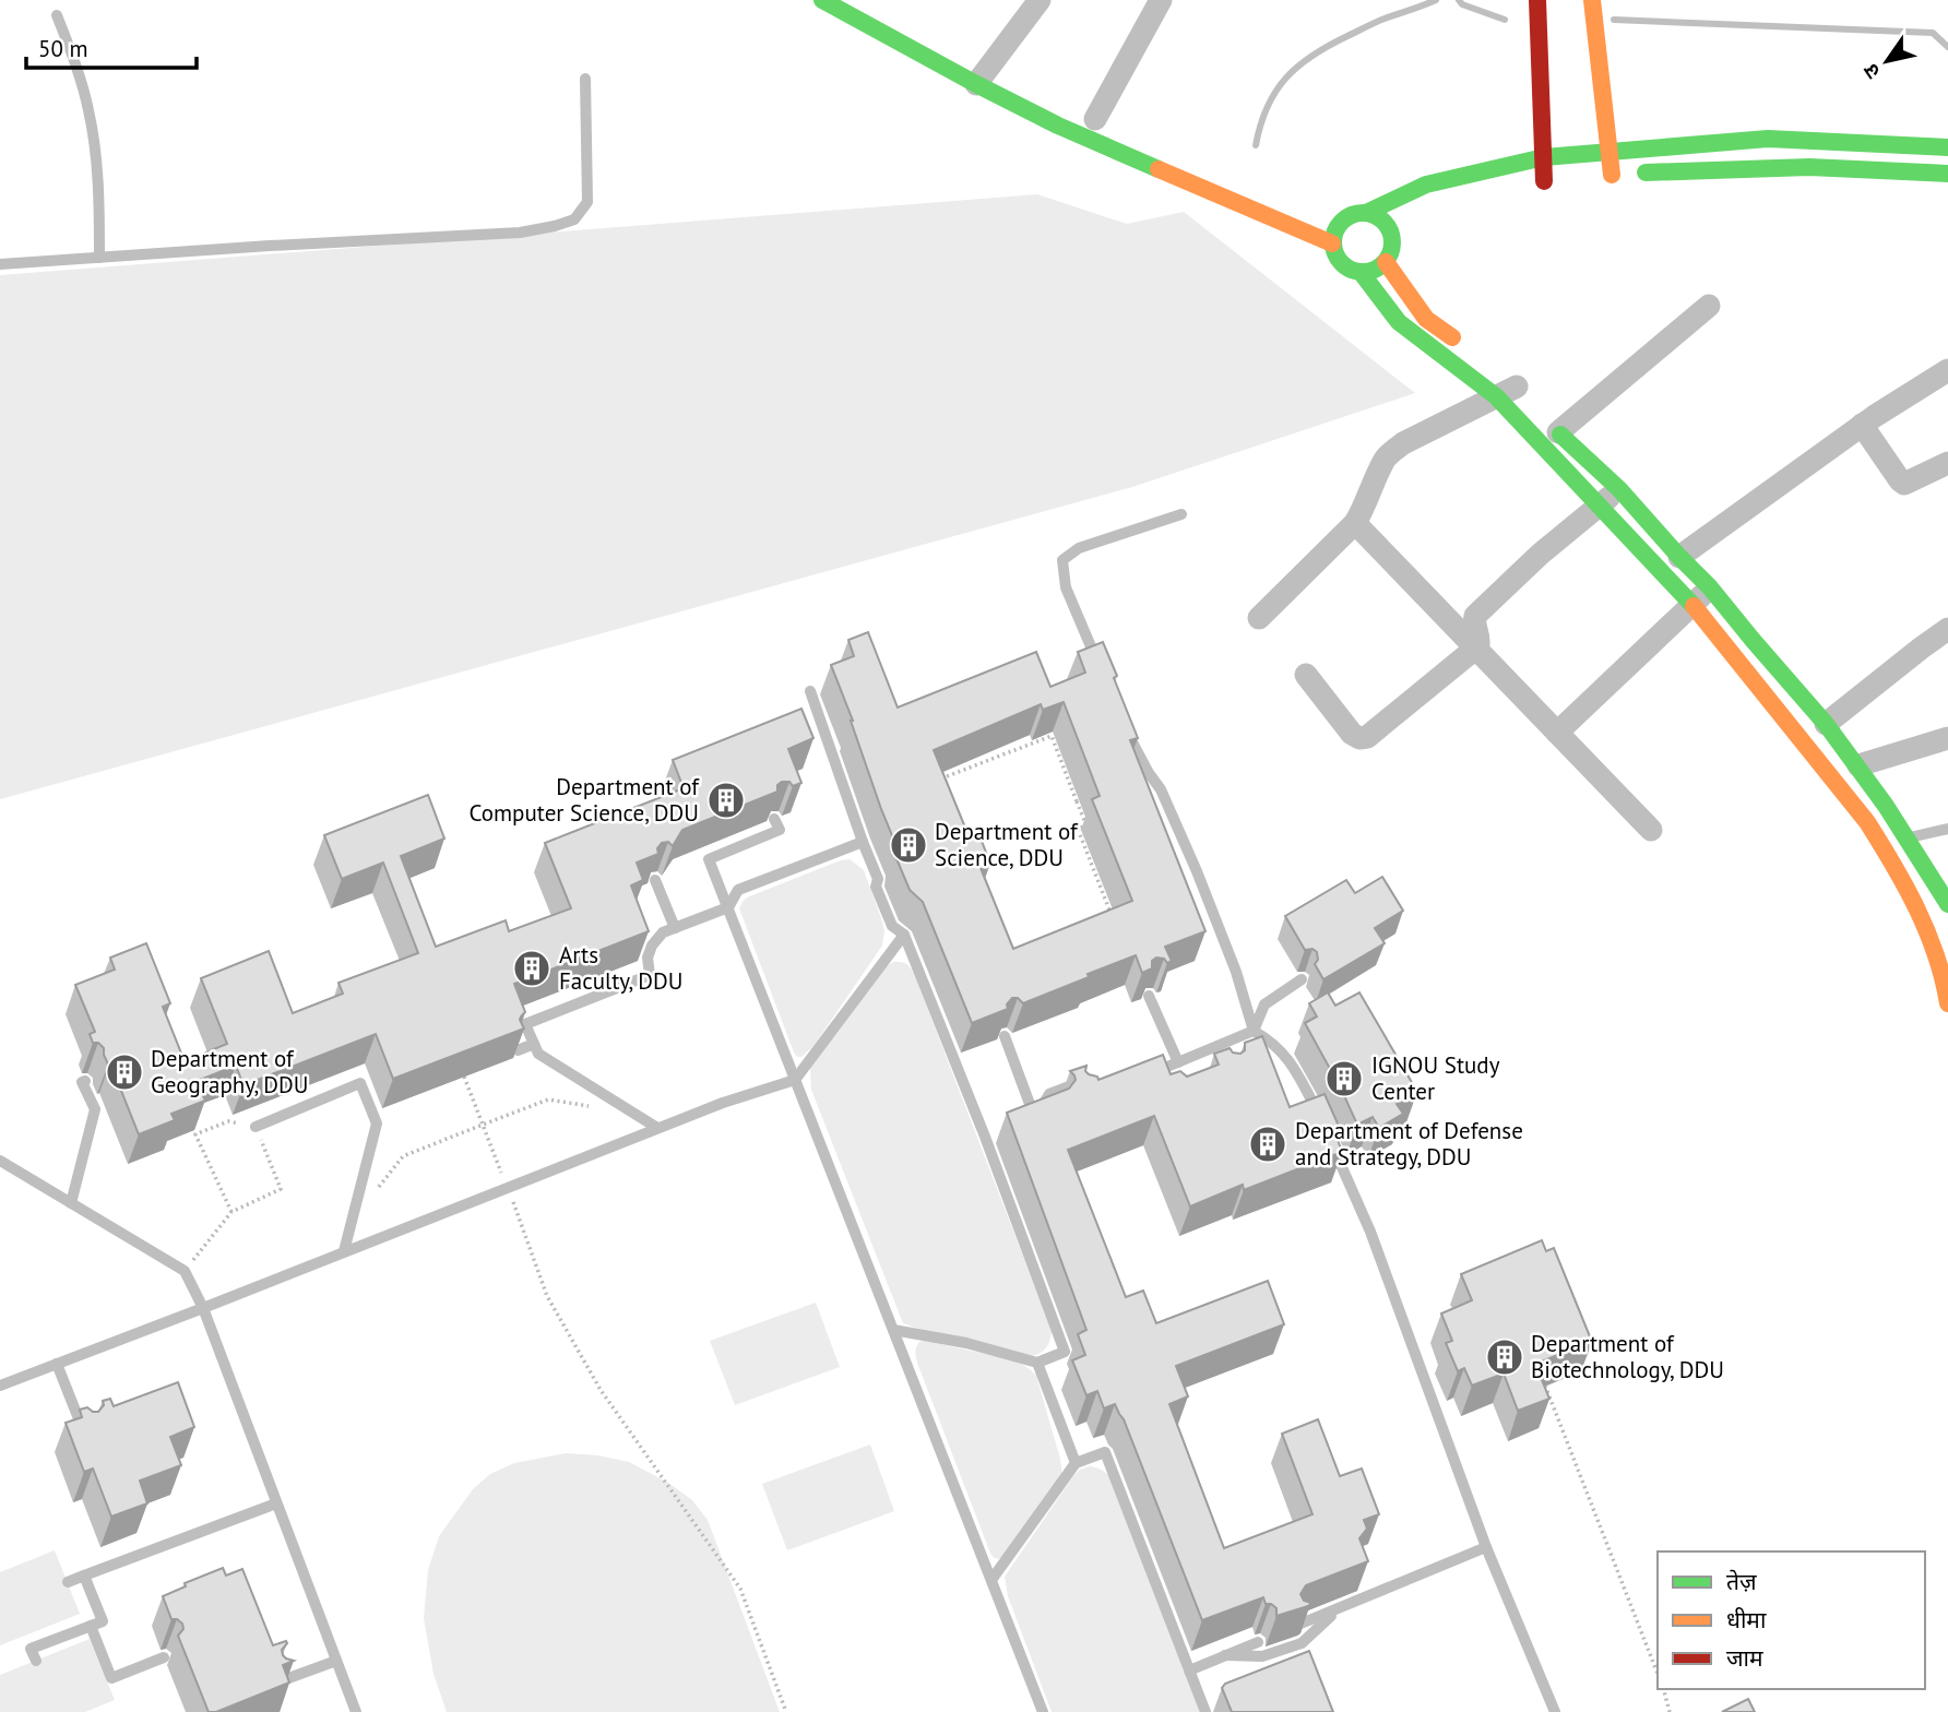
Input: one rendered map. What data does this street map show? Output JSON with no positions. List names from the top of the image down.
{
  "places": {
    "building": [
      "Department of Computer Science, DDU",
      "Department of Science, DDU",
      "Arts Faculty, DDU",
      "Department of Geography, DDU",
      "IGNOU Study Center",
      "Department of Defense and Strategy, DDU",
      "Department of Biotechnology, DDU"
    ]
  },
  "legend": ["तेज़", "धीमा", "जाम"],
  "scale_bar": "50 m",
  "north": "bottom left"
}
